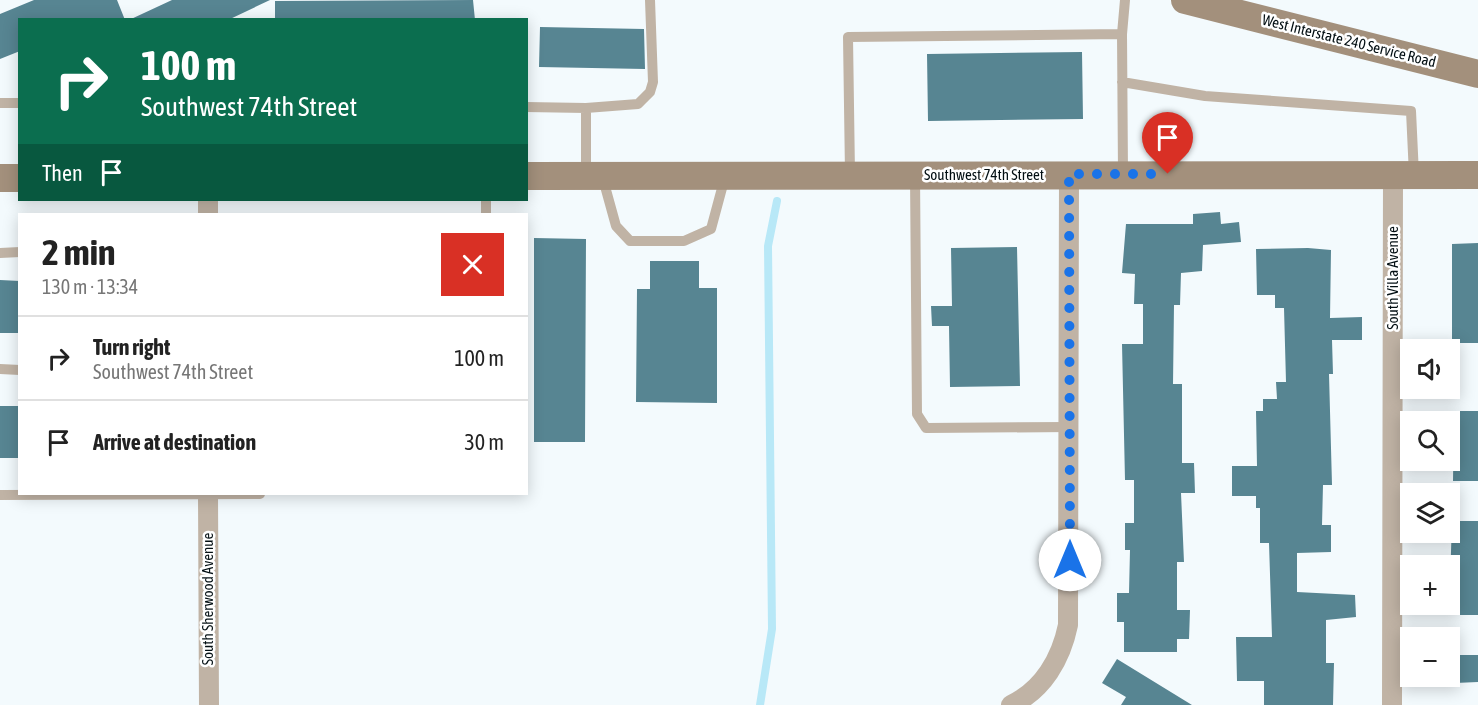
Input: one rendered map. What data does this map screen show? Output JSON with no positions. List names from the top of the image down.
{
  "streets": {
    "main road": ["West Interstate 240 Service Road", "Southwest 74th Street"],
    "street": ["South Villa Avenue", "South Sherwood Avenue"]
  },
  "crossings": [
    ["Southwest 74th Street", "South Villa Avenue"]
  ],
  "page": {
    "turn": ["100 m", "Southwest 74th Street"],
    "then": "Then",
    "heading": ["2 min", "130 m · 13:34"],
    "list": [
      {
        "name": "Turn right",
        "note": "Southwest 74th Street",
        "value": "100 m"
      },
      {
        "name": "Arrive at destination",
        "value": "30 m"
      }
    ],
    "map_buttons": ["+", "−"]
  }
}
